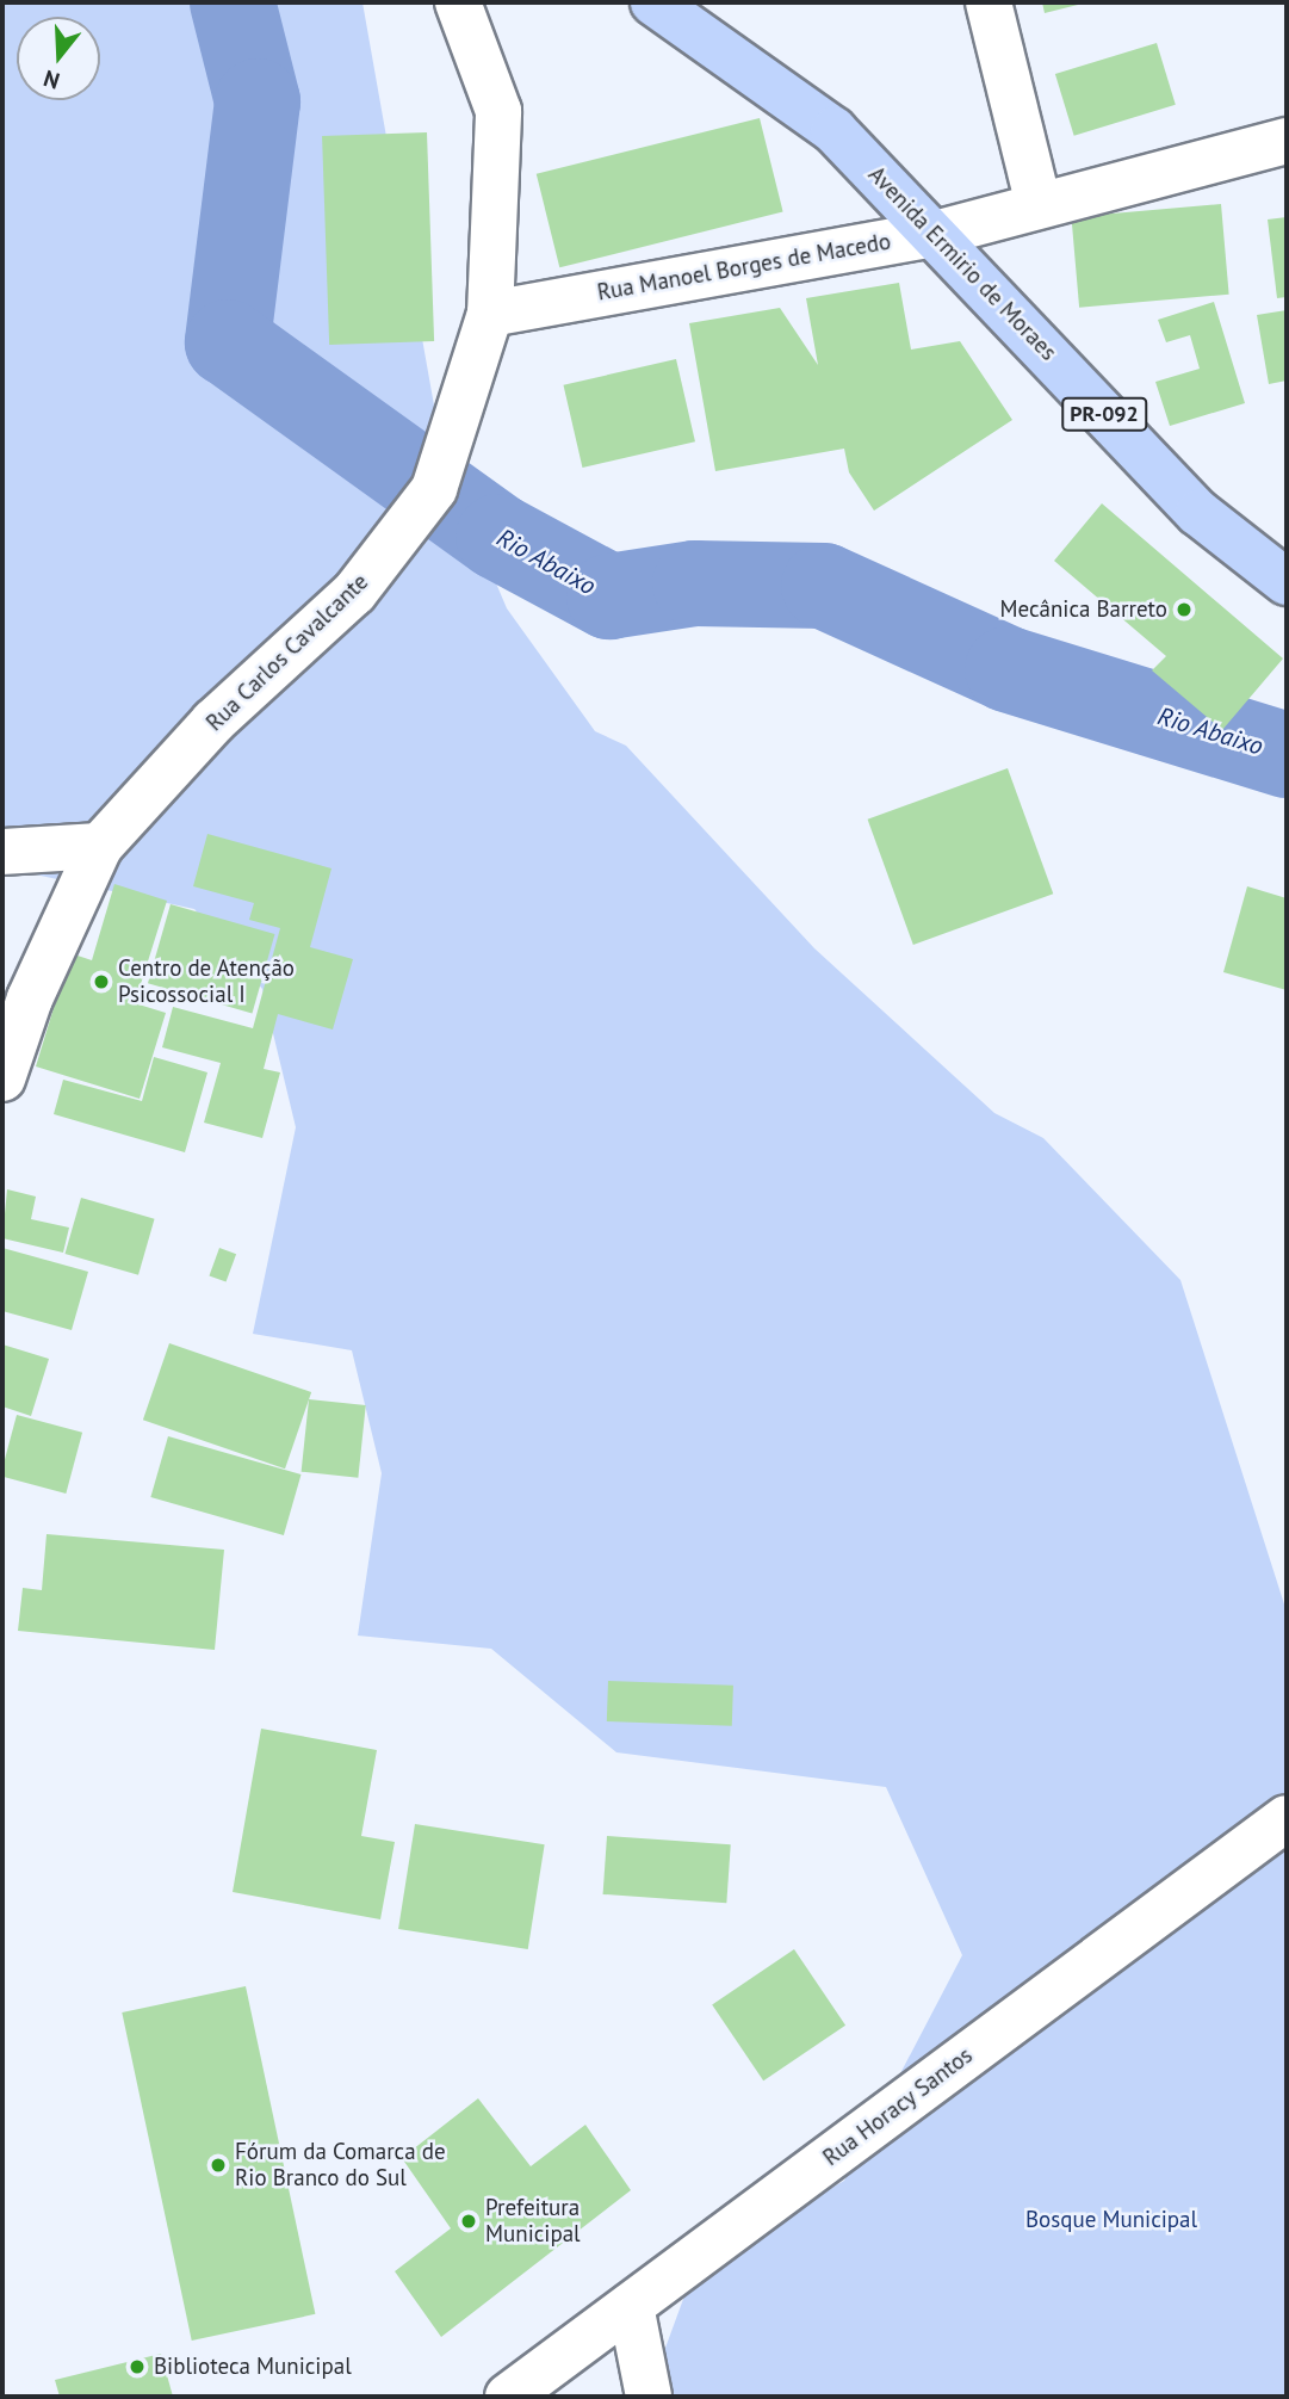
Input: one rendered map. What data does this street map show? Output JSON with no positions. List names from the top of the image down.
{
  "streets": {
    "main road": ["Avenida Ermirio de Moraes", "PR-092"],
    "street": ["Rua Manoel Borges de Macedo", "Rua Carlos Cavalcante", "Rua Horacy Santos"]
  },
  "crossings": [
    ["Avenida Ermirio de Moraes", "Rua Manoel Borges de Macedo"],
    ["Rua Manoel Borges de Macedo", "Rua Carlos Cavalcante"]
  ],
  "water": ["Rio Abaixo"],
  "parks": ["Bosque Municipal"],
  "places": [
    "Mecânica Barreto",
    "Centro de Atenção Psicossocial I",
    "Fórum da Comarca de Rio Branco do Sul",
    "Prefeitura Municipal",
    "Biblioteca Municipal"
  ],
  "north": "bottom"
}
